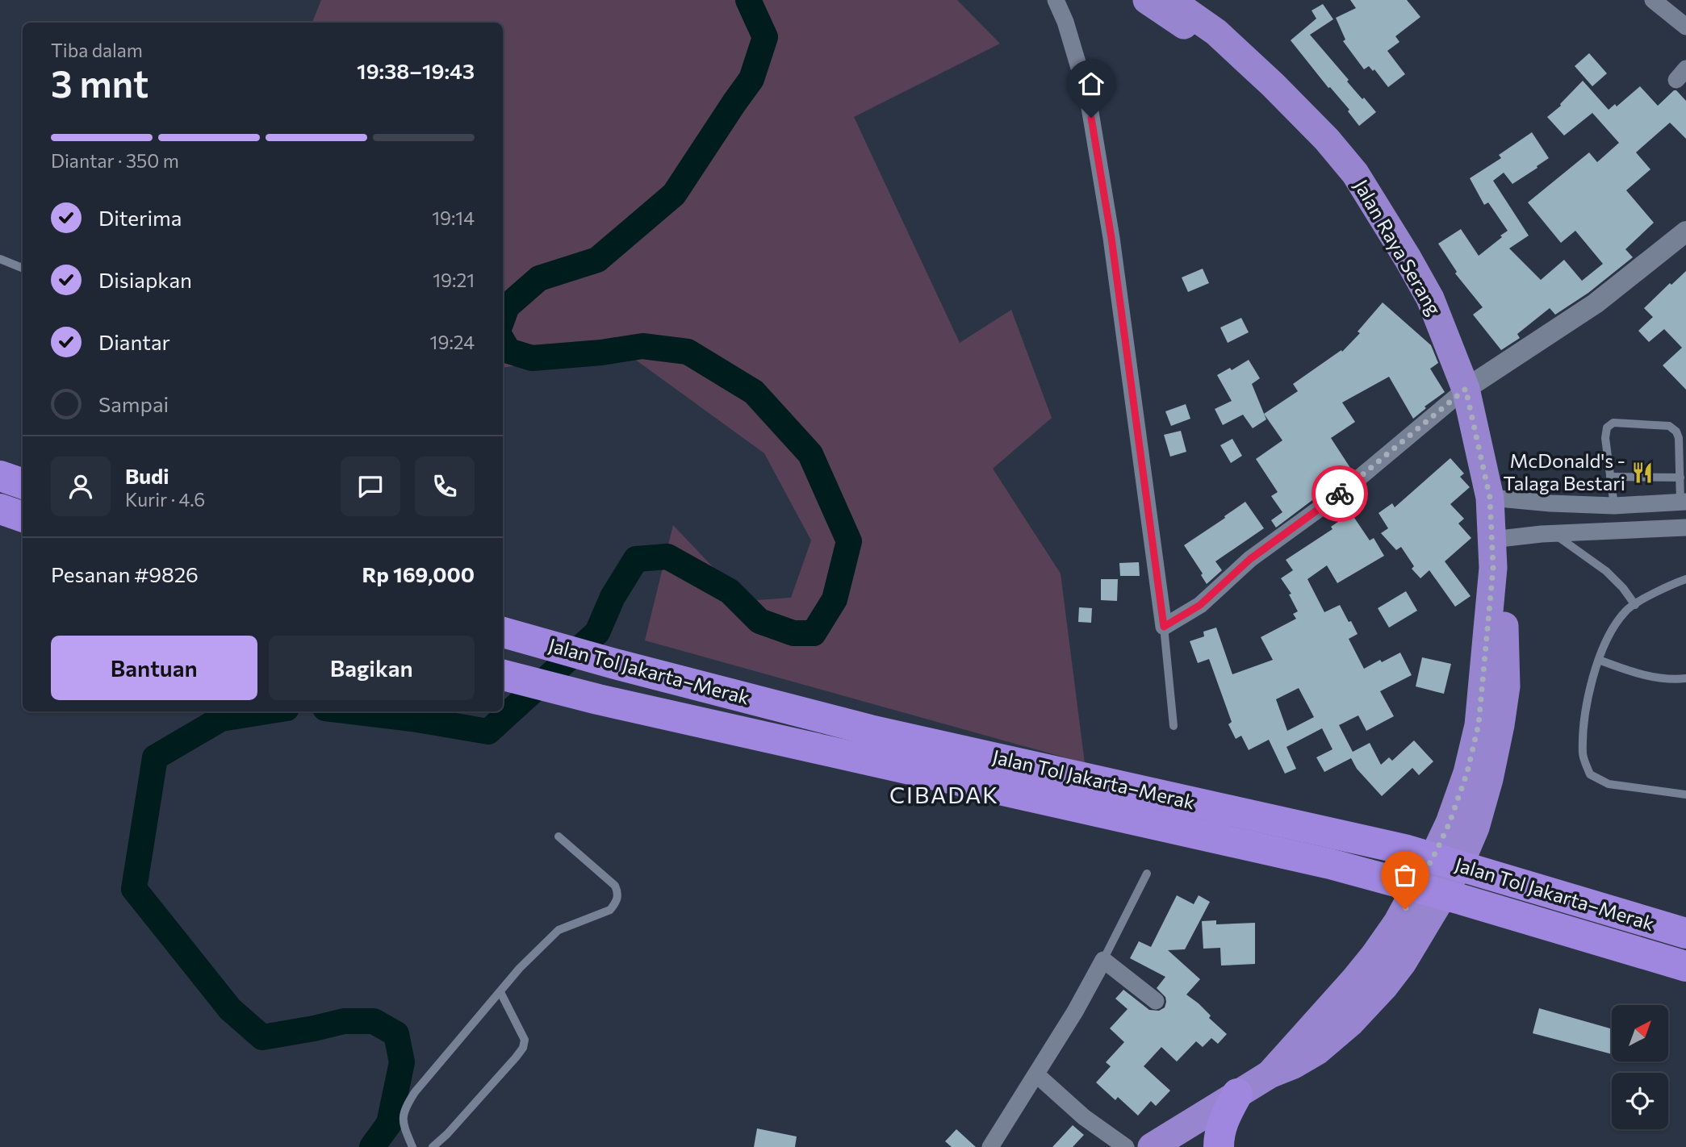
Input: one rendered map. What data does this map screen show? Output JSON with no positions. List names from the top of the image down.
{
  "streets": {
    "highway": ["Jalan Raya Serang", "Jalan Tol Jakarta–Merak"]
  },
  "districts": ["CIBADAK"],
  "places": {
    "restaurant": ["McDonald's - Talaga Bestari"]
  },
  "north": "top right",
  "page": {
    "heading": ["3 mnt", "Tiba dalam", "19:38–19:43"],
    "panel": [
      "Budi",
      "Kurir · 4.6",
      "Pesanan #9826",
      "Rp 169,000"
    ],
    "bar": "Diantar · 350 m",
    "list": [
      ["Diterima", "19:14"],
      ["Disiapkan", "19:21"],
      ["Diantar", "19:24"],
      "Sampai"
    ],
    "buttons": ["Bantuan", "Bagikan"]
  }
}
